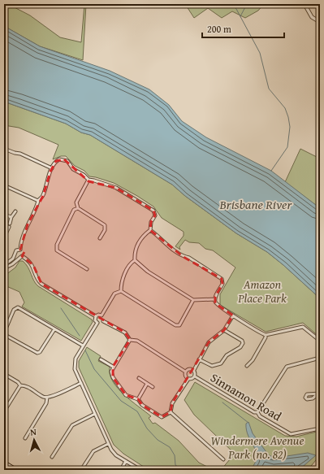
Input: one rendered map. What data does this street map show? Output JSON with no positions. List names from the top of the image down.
{
  "streets": {
    "street": ["Sinnamon Road"]
  },
  "water": ["Brisbane River"],
  "parks": ["Amazon Place Park", "Windermere Avenue Park (no. 82)"],
  "scale_bar": "200 m",
  "north": "top"
}
